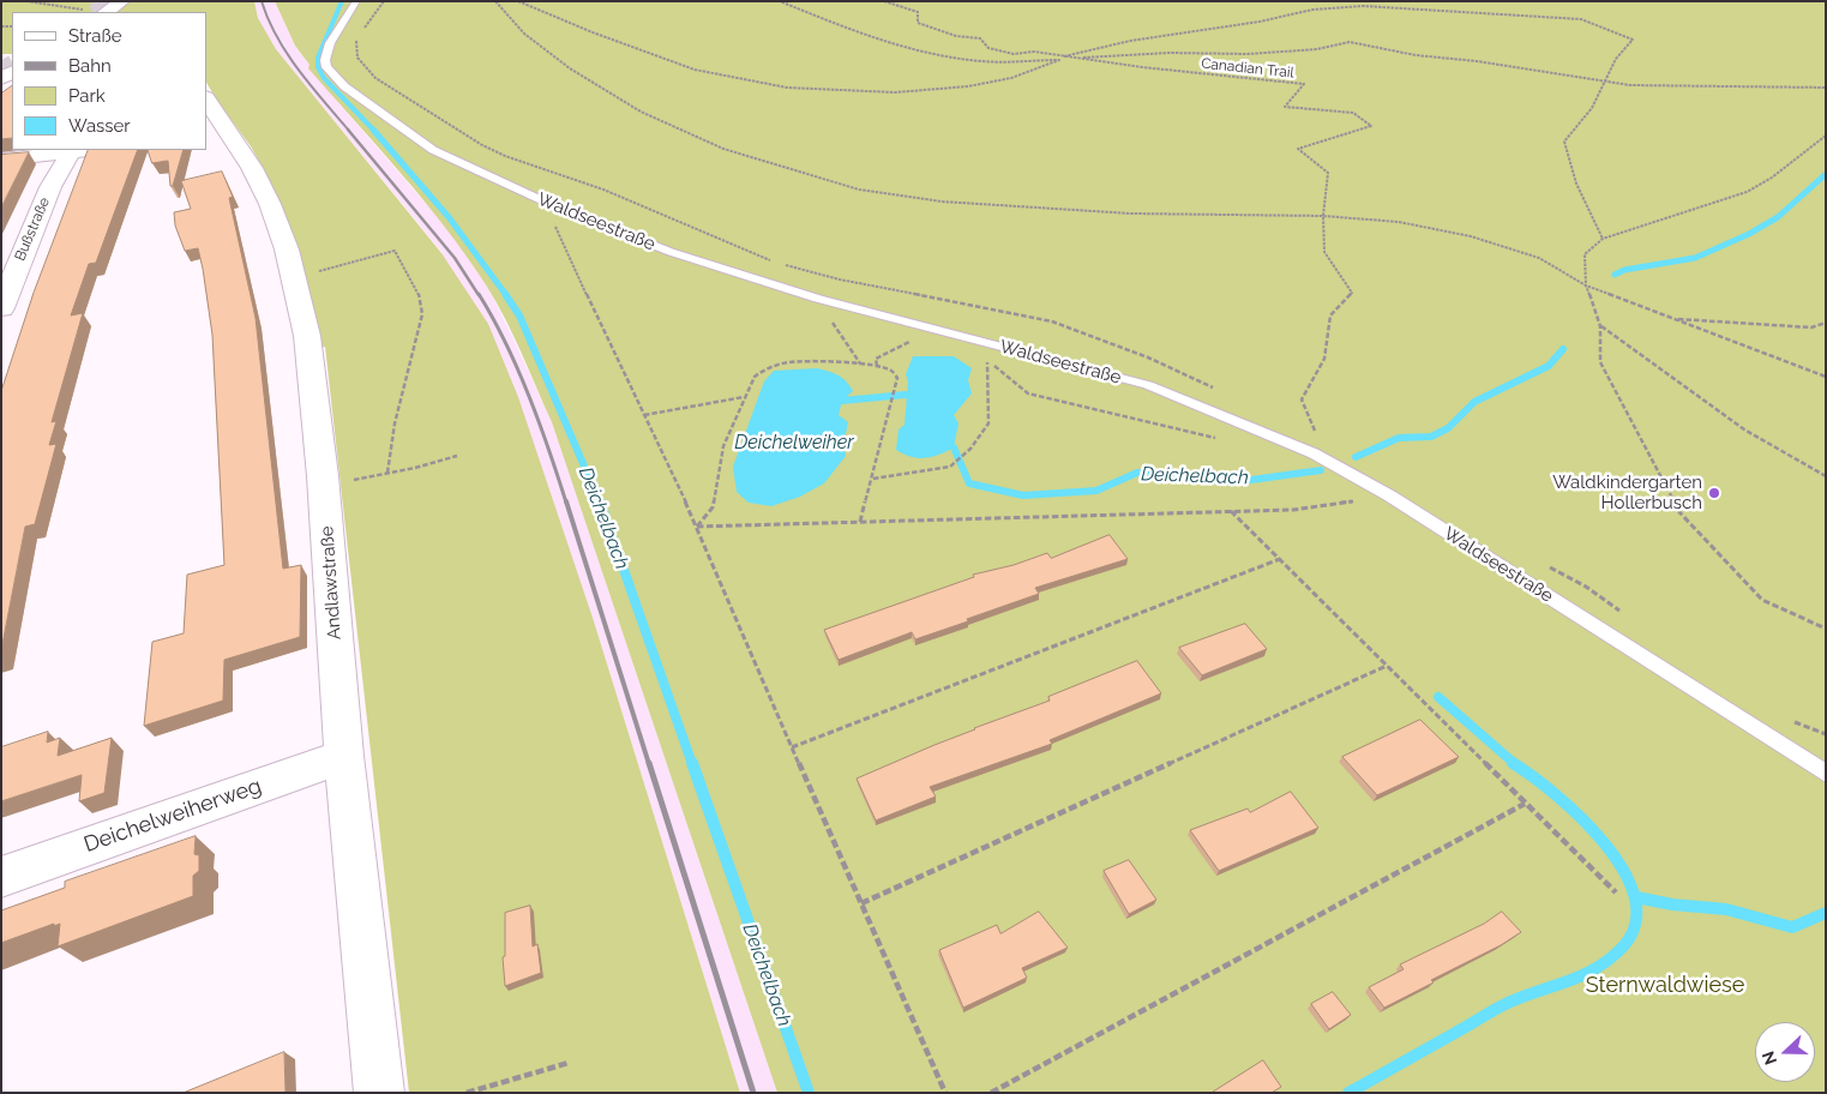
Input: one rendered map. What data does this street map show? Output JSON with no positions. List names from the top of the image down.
{
  "streets": {
    "street": ["Bußstraße", "Andlawstraße", "Deichelweiherweg"],
    "lane": ["Waldseestraße"],
    "path": ["Canadian Trail"]
  },
  "crossings": [
    ["Canadian Trail", "Waldseestraße"],
    ["Andlawstraße", "Deichelweiherweg"]
  ],
  "water": ["Deichelweiher", "Deichelbach"],
  "parks": ["Sternwaldwiese"],
  "places": ["Waldkindergarten Hollerbusch"],
  "legend": [
    "Straße",
    "Bahn",
    "Park",
    "Wasser"
  ],
  "north": "left"
}
